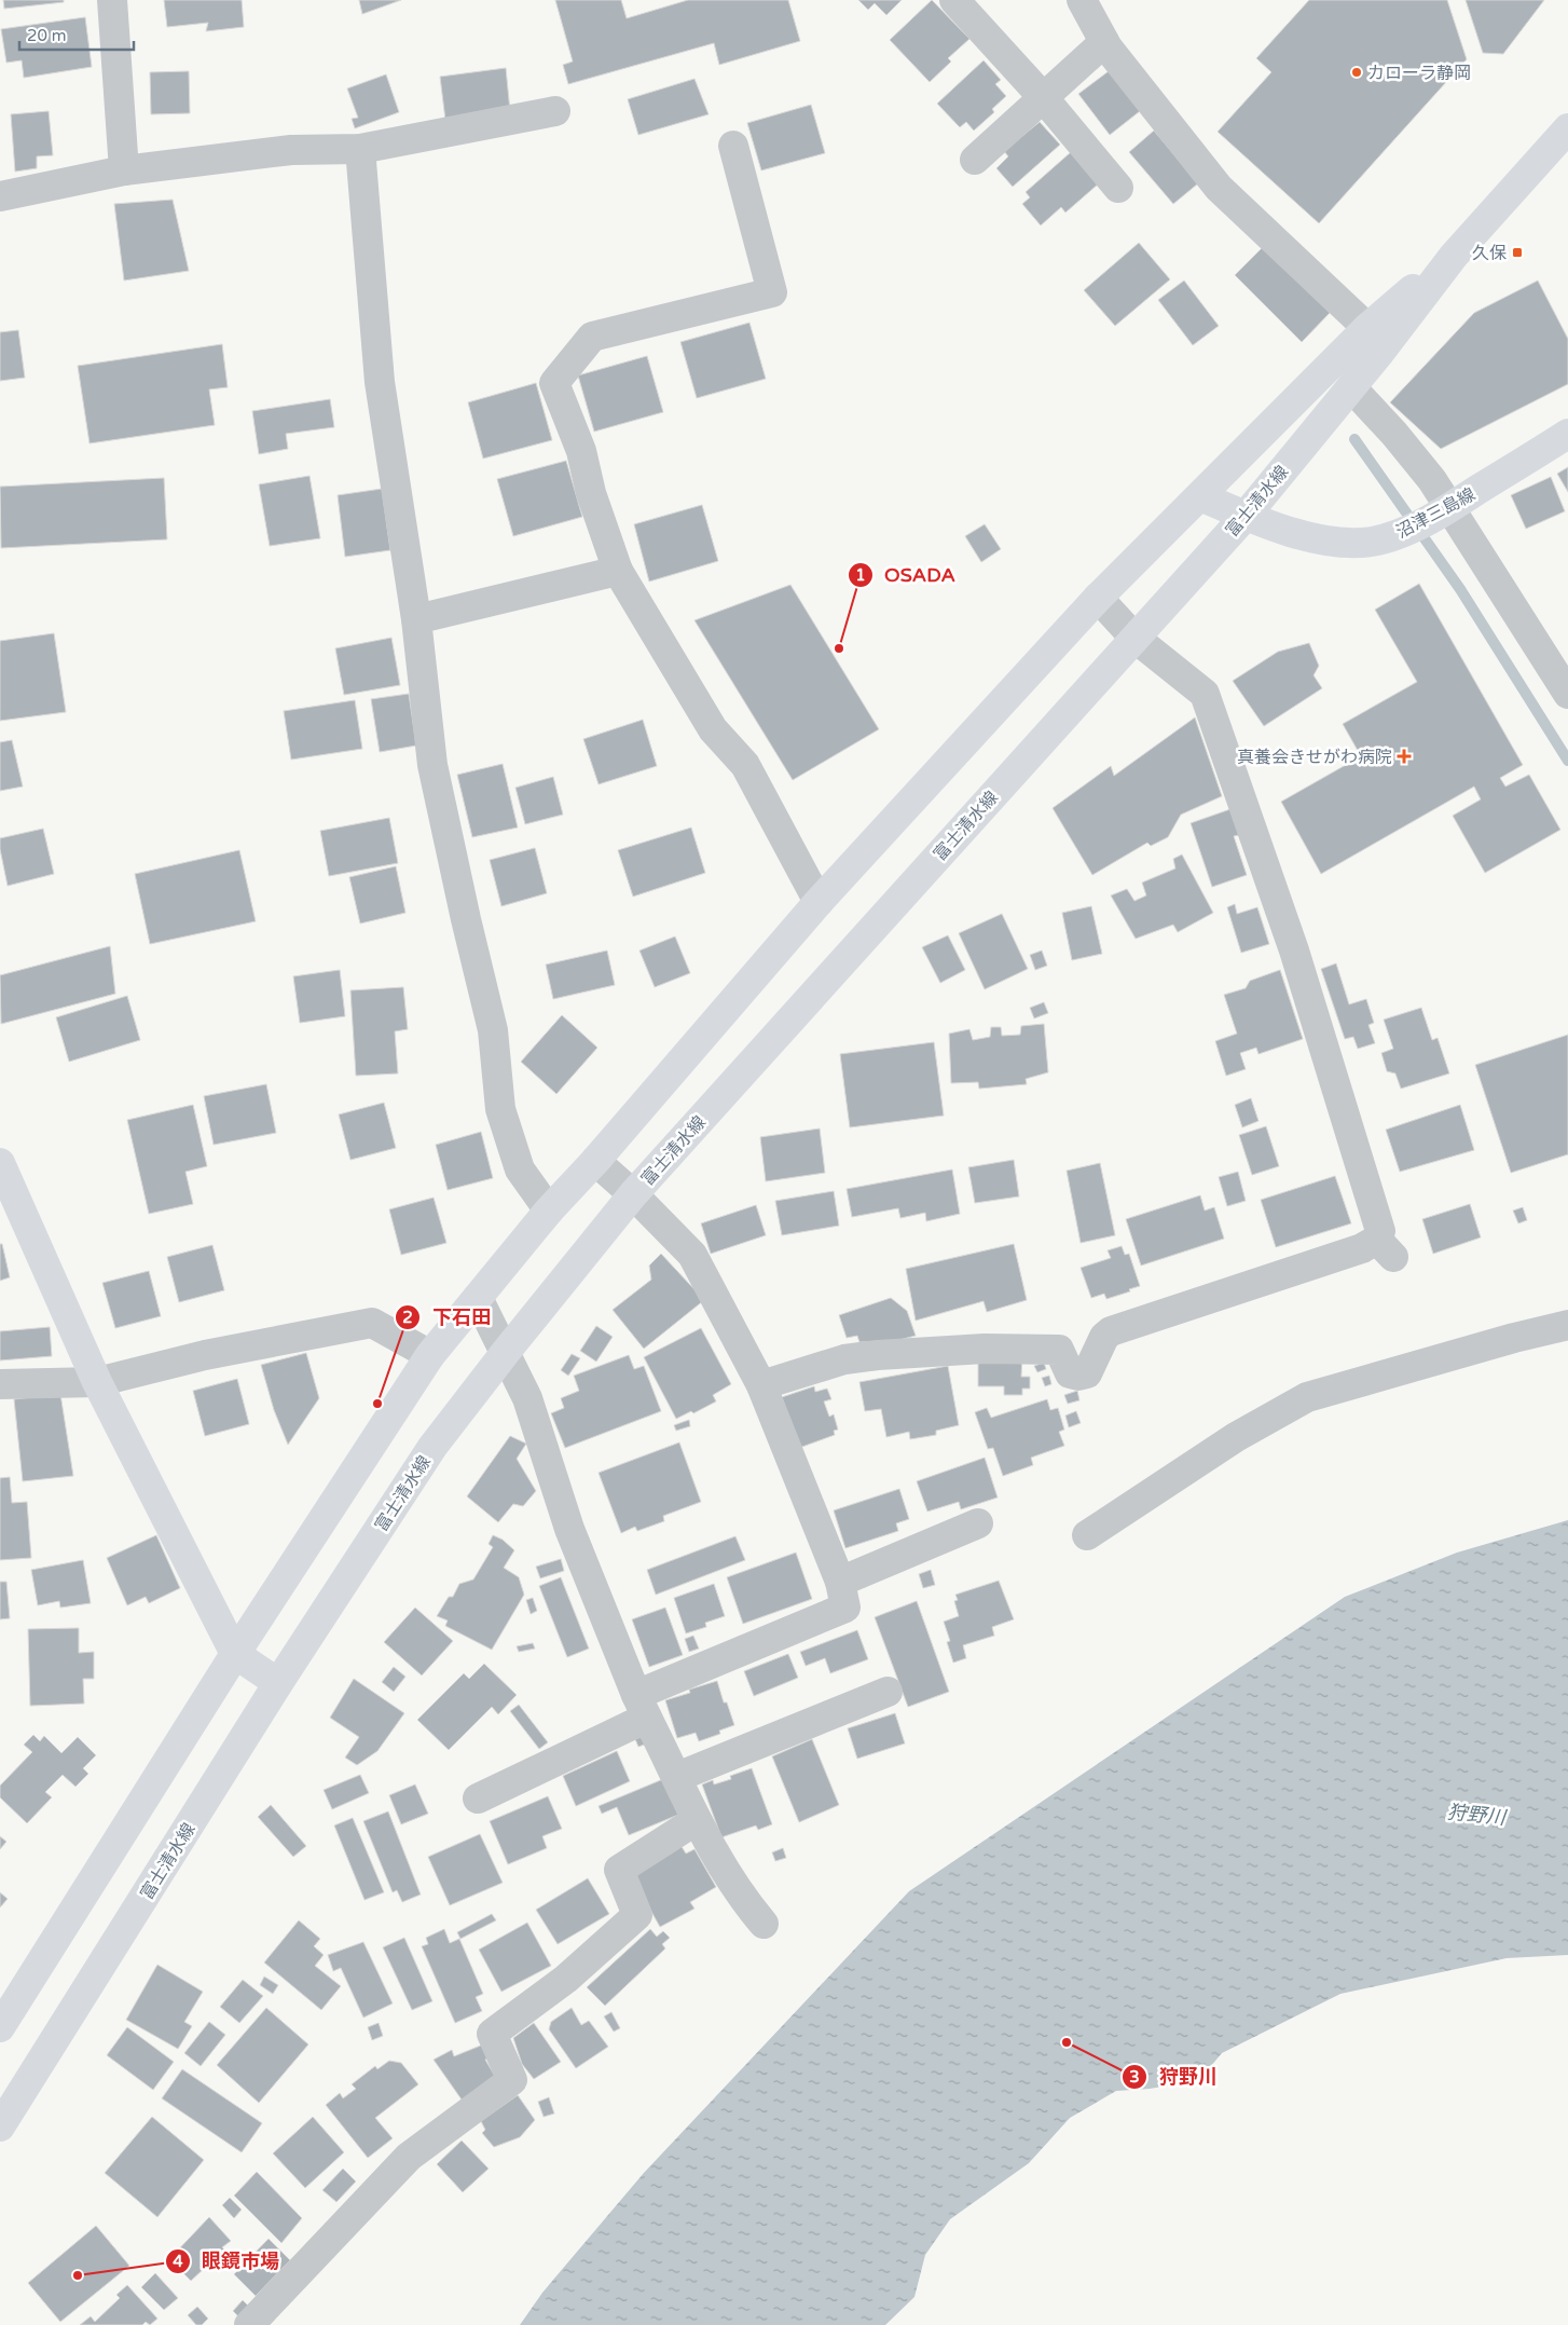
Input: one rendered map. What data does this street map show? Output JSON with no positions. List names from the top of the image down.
{
  "streets": {
    "main road": ["富士清水線", "沼津三島線"]
  },
  "crossings": [
    ["富士清水線", "沼津三島線"]
  ],
  "water": ["狩野川"],
  "places": {
    "other": [
      "カローラ静岡",
      "OSADA",
      "下石田",
      "狩野川",
      "眼鏡市場"
    ],
    "transit": ["久保"],
    "health": ["真養会きせがわ病院"]
  },
  "scale_bar": "20 m"
}
